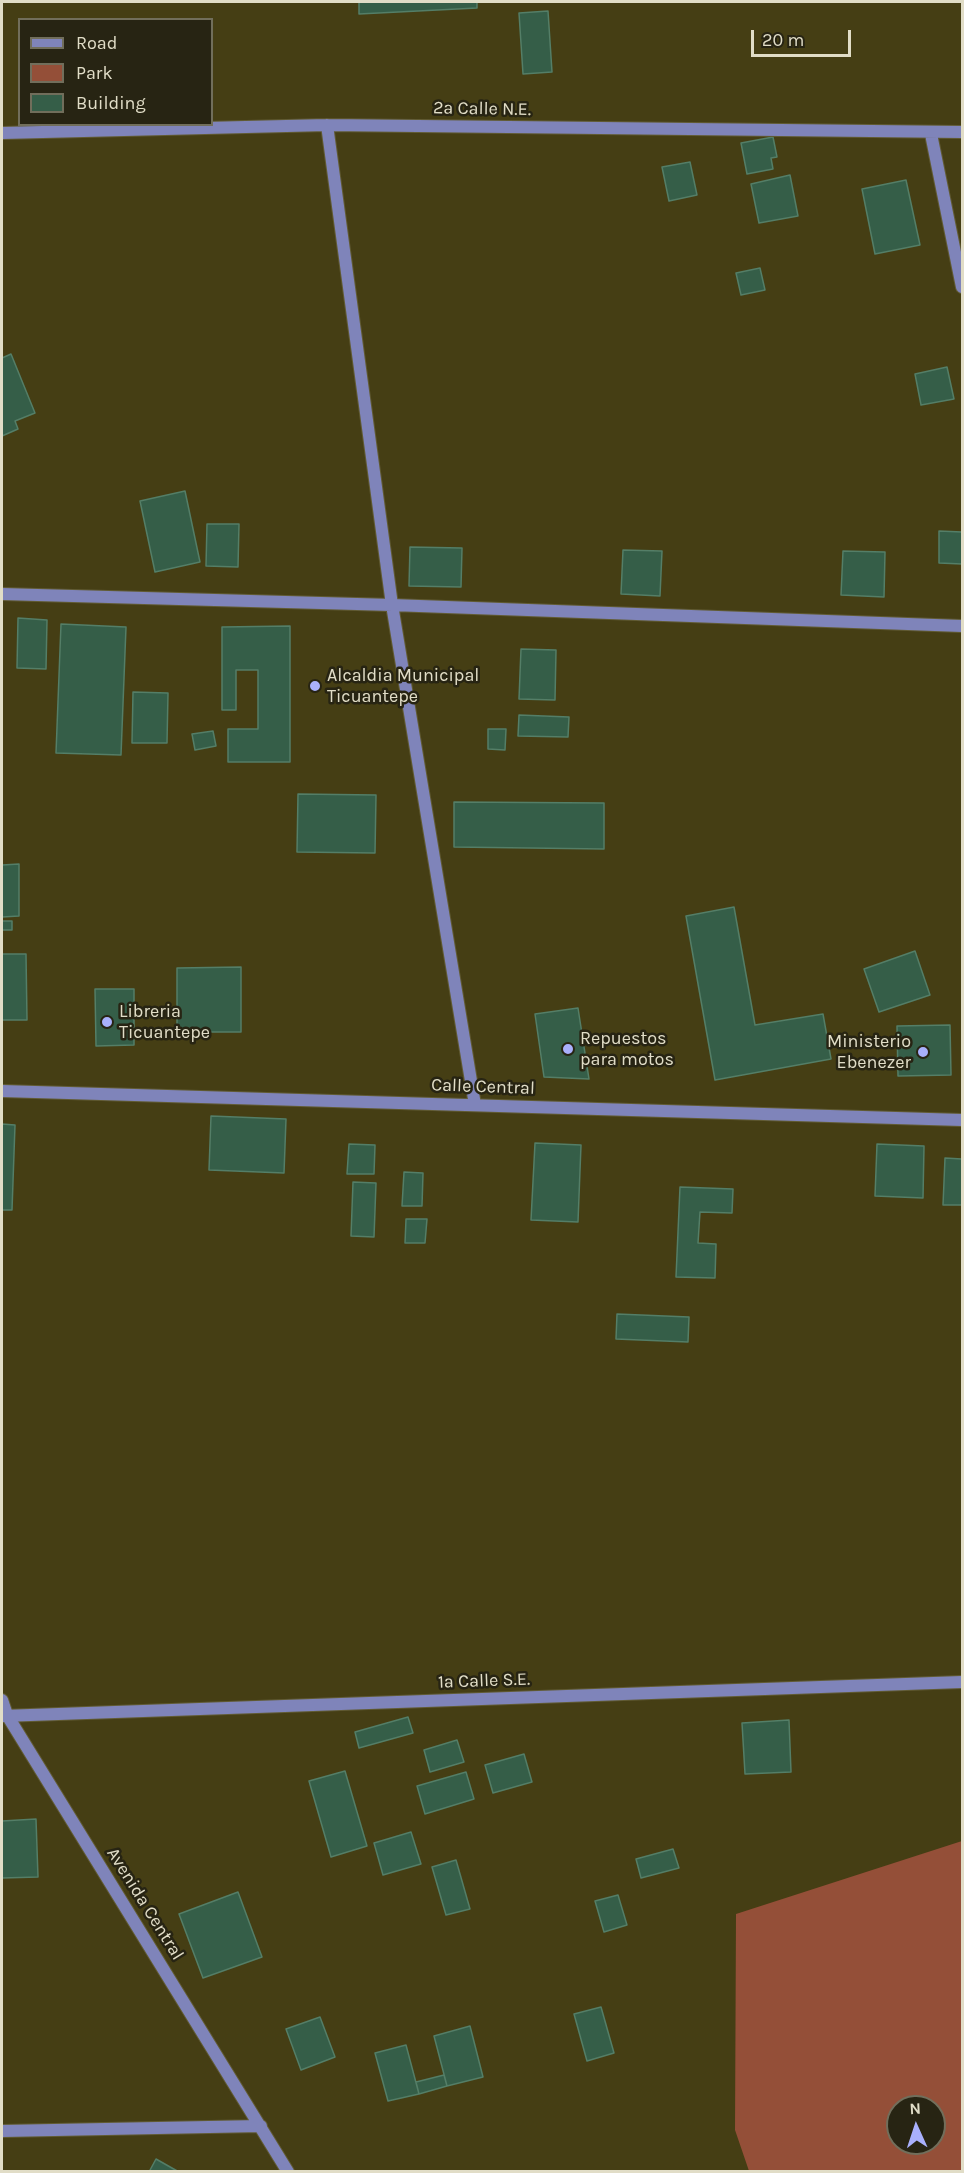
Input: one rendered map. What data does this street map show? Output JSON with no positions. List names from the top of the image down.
{
  "streets": {
    "street": [
      "2a Calle N.E.",
      "Calle Central",
      "1a Calle S.E.",
      "Avenida Central"
    ]
  },
  "crossings": [
    ["1a Calle S.E.", "Avenida Central"]
  ],
  "places": [
    "Alcaldia Municipal Ticuantepe",
    "Libreria Ticuantepe",
    "Repuestos para motos",
    "Ministerio Ebenezer"
  ],
  "legend": ["Road", "Park", "Building"],
  "scale_bar": "20 m",
  "north": "top"
}
